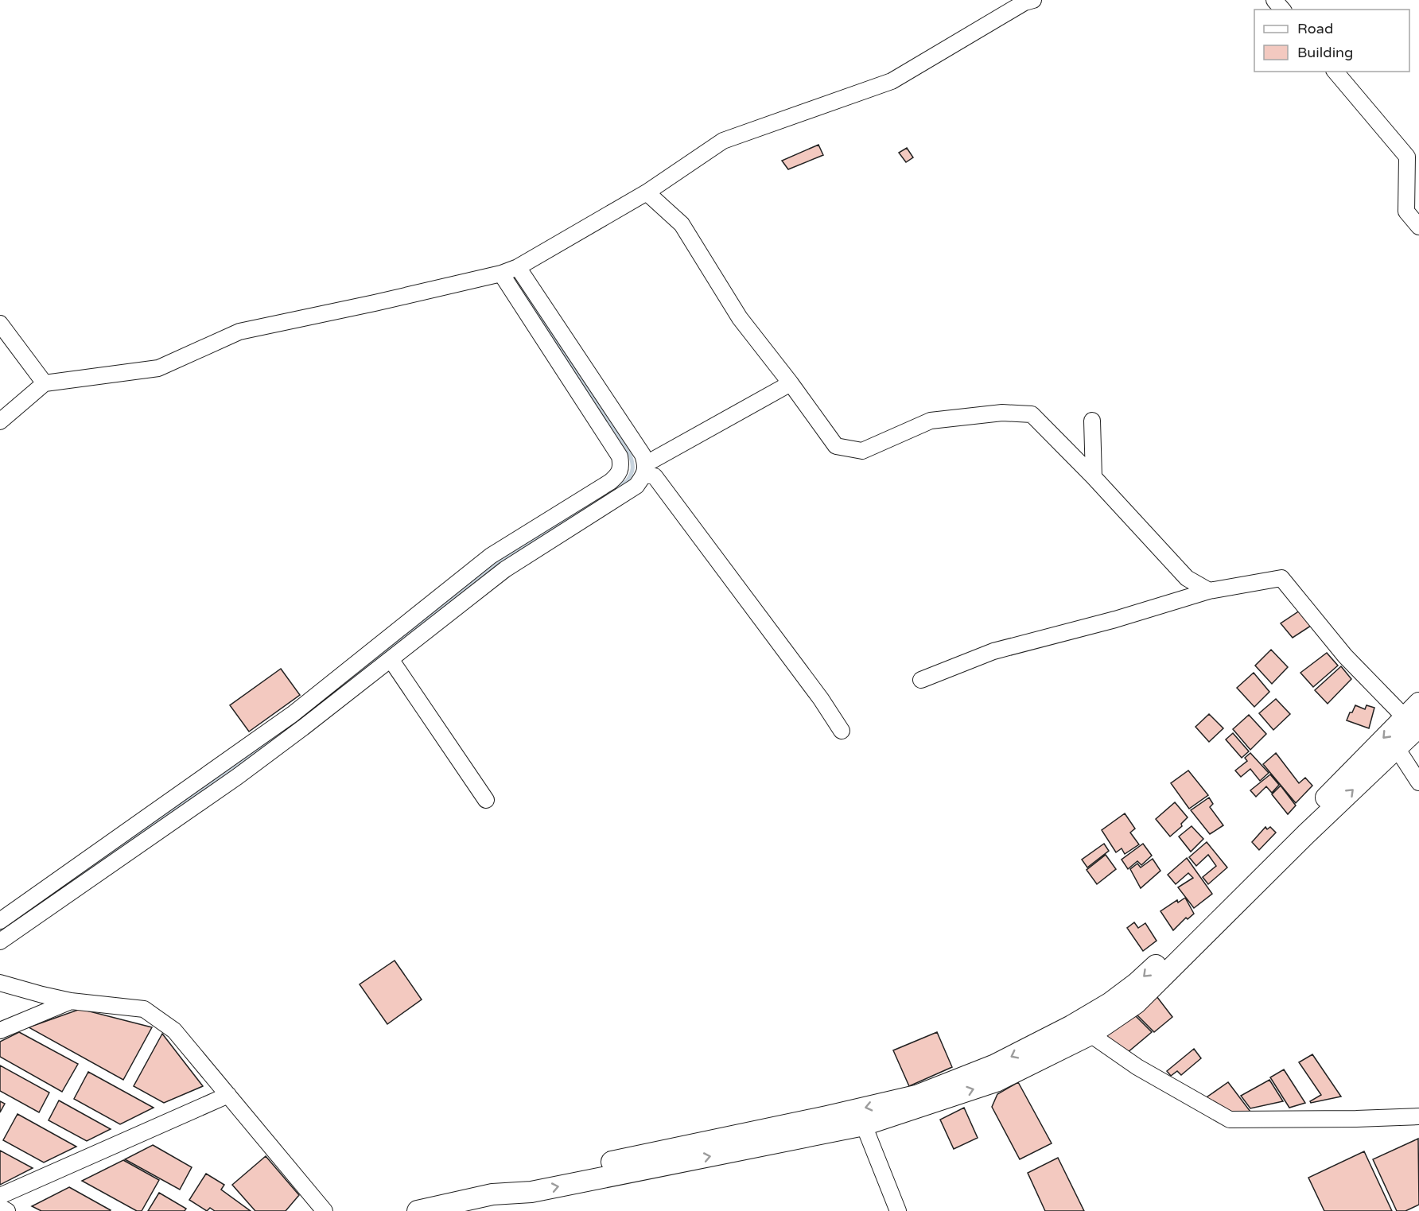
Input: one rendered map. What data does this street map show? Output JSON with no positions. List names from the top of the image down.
{
  "legend": ["Road", "Building"]
}
